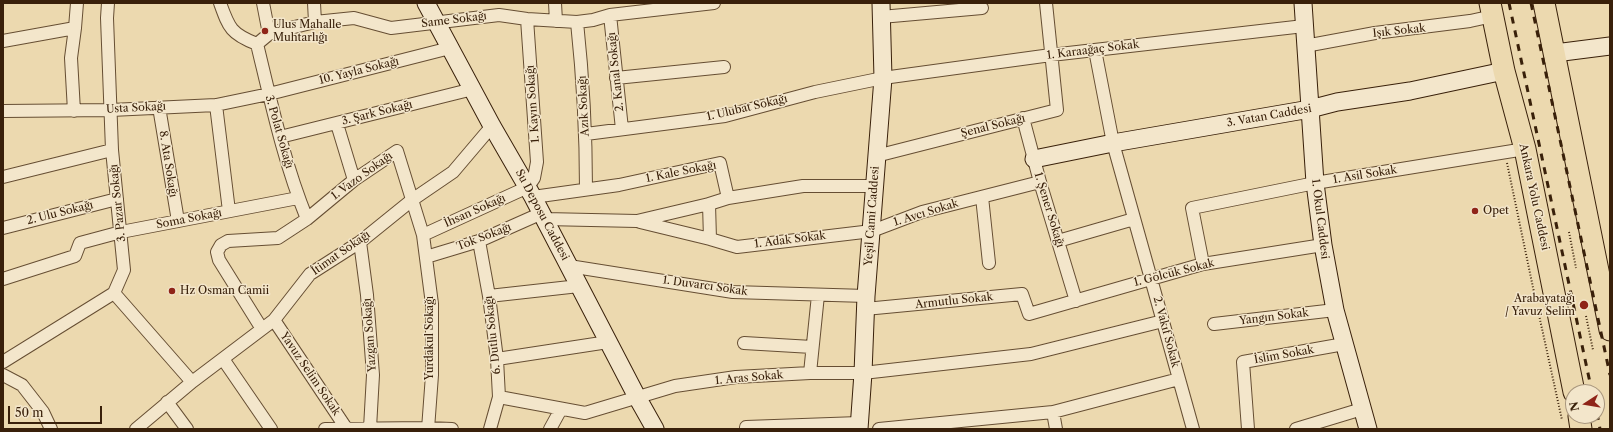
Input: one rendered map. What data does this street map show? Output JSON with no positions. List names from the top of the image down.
{
  "streets": {
    "highway": ["Ankara Yolu Caddesi"],
    "main road": [
      "3. Vatan Caddesi",
      "Su Deposu Caddesi",
      "Yeşil Cami Caddesi",
      "1. Okul Caddesi"
    ],
    "street": [
      "Same Sokağı",
      "Işık Sokak",
      "1. Karaağaç Sokak",
      "10. Yayla Sokağı",
      "2. Kanal Sokağı",
      "1. Kayın Sokağı",
      "Azık Sokağı",
      "Usta Sokağı",
      "1. Ulubat Sokağı",
      "3. Şark Sokağı",
      "Şenal Sokağı",
      "3. Polat Sokağı",
      "8. Ata Sokağı",
      "1. Kale Sokağı",
      "1. Asil Sokak",
      "1. Vazo Sokağı",
      "3. Pazar Sokağı",
      "1. Şener Sokağı",
      "İhsan Sokağı",
      "2. Ulu Sokağı",
      "1. Avcı Sokak",
      "Soma Sokağı",
      "Tok Sokağı",
      "1. Adak Sokak",
      "İtimat Sokağı",
      "1. Gölcük Sokak",
      "1. Duvarcı Sokak",
      "Armutlu Sokak",
      "Yangın Sokak",
      "2. Vakıf Sokak",
      "Yazgan Sokağı",
      "6. Dutlu Sokağı",
      "Yurdakul Sokağı",
      "İslim Sokak",
      "Yavuz Selim Sokak",
      "1. Aras Sokak"
    ]
  },
  "crossings": [
    ["Same Sokağı", "2. Kanal Sokağı"],
    ["Same Sokağı", "1. Kayın Sokağı"],
    ["Same Sokağı", "Azık Sokağı"],
    ["Same Sokağı", "3. Polat Sokağı"],
    ["Same Sokağı", "Su Deposu Caddesi"],
    ["Işık Sokak", "Ankara Yolu Caddesi"],
    ["Işık Sokak", "1. Okul Caddesi"],
    ["1. Karaağaç Sokak", "1. Ulubat Sokağı"],
    ["1. Karaağaç Sokak", "Şenal Sokağı"],
    ["1. Karaağaç Sokak", "Yeşil Cami Caddesi"],
    ["1. Karaağaç Sokak", "1. Okul Caddesi"],
    ["1. Karaağaç Sokak", "2. Vakıf Sokak"],
    ["10. Yayla Sokağı", "Usta Sokağı"],
    ["10. Yayla Sokağı", "3. Polat Sokağı"],
    ["10. Yayla Sokağı", "Su Deposu Caddesi"],
    ["2. Kanal Sokağı", "1. Ulubat Sokağı"],
    ["1. Kayın Sokağı", "1. Kale Sokağı"],
    ["1. Kayın Sokağı", "İhsan Sokağı"],
    ["1. Kayın Sokağı", "Su Deposu Caddesi"],
    ["Azık Sokağı", "1. Ulubat Sokağı"],
    ["Azık Sokağı", "1. Kale Sokağı"],
    ["Usta Sokağı", "3. Polat Sokağı"],
    ["Usta Sokağı", "8. Ata Sokağı"],
    ["Usta Sokağı", "3. Pazar Sokağı"],
    ["1. Ulubat Sokağı", "Yeşil Cami Caddesi"],
    ["3. Şark Sokağı", "3. Polat Sokağı"],
    ["3. Şark Sokağı", "Su Deposu Caddesi"],
    ["3. Vatan Caddesi", "Ankara Yolu Caddesi"],
    ["3. Vatan Caddesi", "1. Şener Sokağı"],
    ["3. Vatan Caddesi", "1. Okul Caddesi"],
    ["3. Vatan Caddesi", "2. Vakıf Sokak"],
    ["Şenal Sokağı", "1. Şener Sokağı"],
    ["Şenal Sokağı", "Yeşil Cami Caddesi"],
    ["3. Polat Sokağı", "1. Vazo Sokağı"],
    ["3. Polat Sokağı", "Soma Sokağı"],
    ["8. Ata Sokağı", "Soma Sokağı"],
    ["1. Kale Sokağı", "İhsan Sokağı"],
    ["1. Kale Sokağı", "Su Deposu Caddesi"],
    ["1. Asil Sokak", "Ankara Yolu Caddesi"],
    ["1. Asil Sokak", "1. Okul Caddesi"],
    ["1. Asil Sokak", "1. Gölcük Sokak"],
    ["1. Vazo Sokağı", "İtimat Sokağı"],
    ["1. Vazo Sokağı", "Yurdakul Sokağı"],
    ["3. Pazar Sokağı", "2. Ulu Sokağı"],
    ["3. Pazar Sokağı", "Soma Sokağı"],
    ["1. Şener Sokağı", "1. Avcı Sokak"],
    ["1. Şener Sokağı", "1. Gölcük Sokak"],
    ["İhsan Sokağı", "Su Deposu Caddesi"],
    ["İhsan Sokağı", "Yurdakul Sokağı"],
    ["1. Avcı Sokak", "Yeşil Cami Caddesi"],
    ["1. Avcı Sokak", "1. Adak Sokak"],
    ["Su Deposu Caddesi", "Tok Sokağı"],
    ["Su Deposu Caddesi", "İtimat Sokağı"],
    ["Su Deposu Caddesi", "1. Duvarcı Sokak"],
    ["Su Deposu Caddesi", "1. Aras Sokak"],
    ["Yeşil Cami Caddesi", "1. Adak Sokak"],
    ["Yeşil Cami Caddesi", "1. Duvarcı Sokak"],
    ["Yeşil Cami Caddesi", "Armutlu Sokak"],
    ["Yeşil Cami Caddesi", "1. Aras Sokak"],
    ["1. Okul Caddesi", "1. Gölcük Sokak"],
    ["1. Okul Caddesi", "Yangın Sokak"],
    ["1. Okul Caddesi", "İslim Sokak"],
    ["Tok Sokağı", "6. Dutlu Sokağı"],
    ["Tok Sokağı", "Yurdakul Sokağı"],
    ["İtimat Sokağı", "Yazgan Sokağı"],
    ["İtimat Sokağı", "Yurdakul Sokağı"],
    ["İtimat Sokağı", "Yavuz Selim Sokak"],
    ["1. Gölcük Sokak", "Armutlu Sokak"],
    ["1. Gölcük Sokak", "2. Vakıf Sokak"],
    ["1. Duvarcı Sokak", "Armutlu Sokak"],
    ["2. Vakıf Sokak", "1. Aras Sokak"],
    ["6. Dutlu Sokağı", "1. Aras Sokak"]
  ],
  "places": [
    "Ulus Mahalle Muhtarlığı",
    "Opet",
    "Hz Osman Camii",
    "Arabayatağı / Yavuz Selim"
  ],
  "scale_bar": "50 m",
  "north": "left"
}
